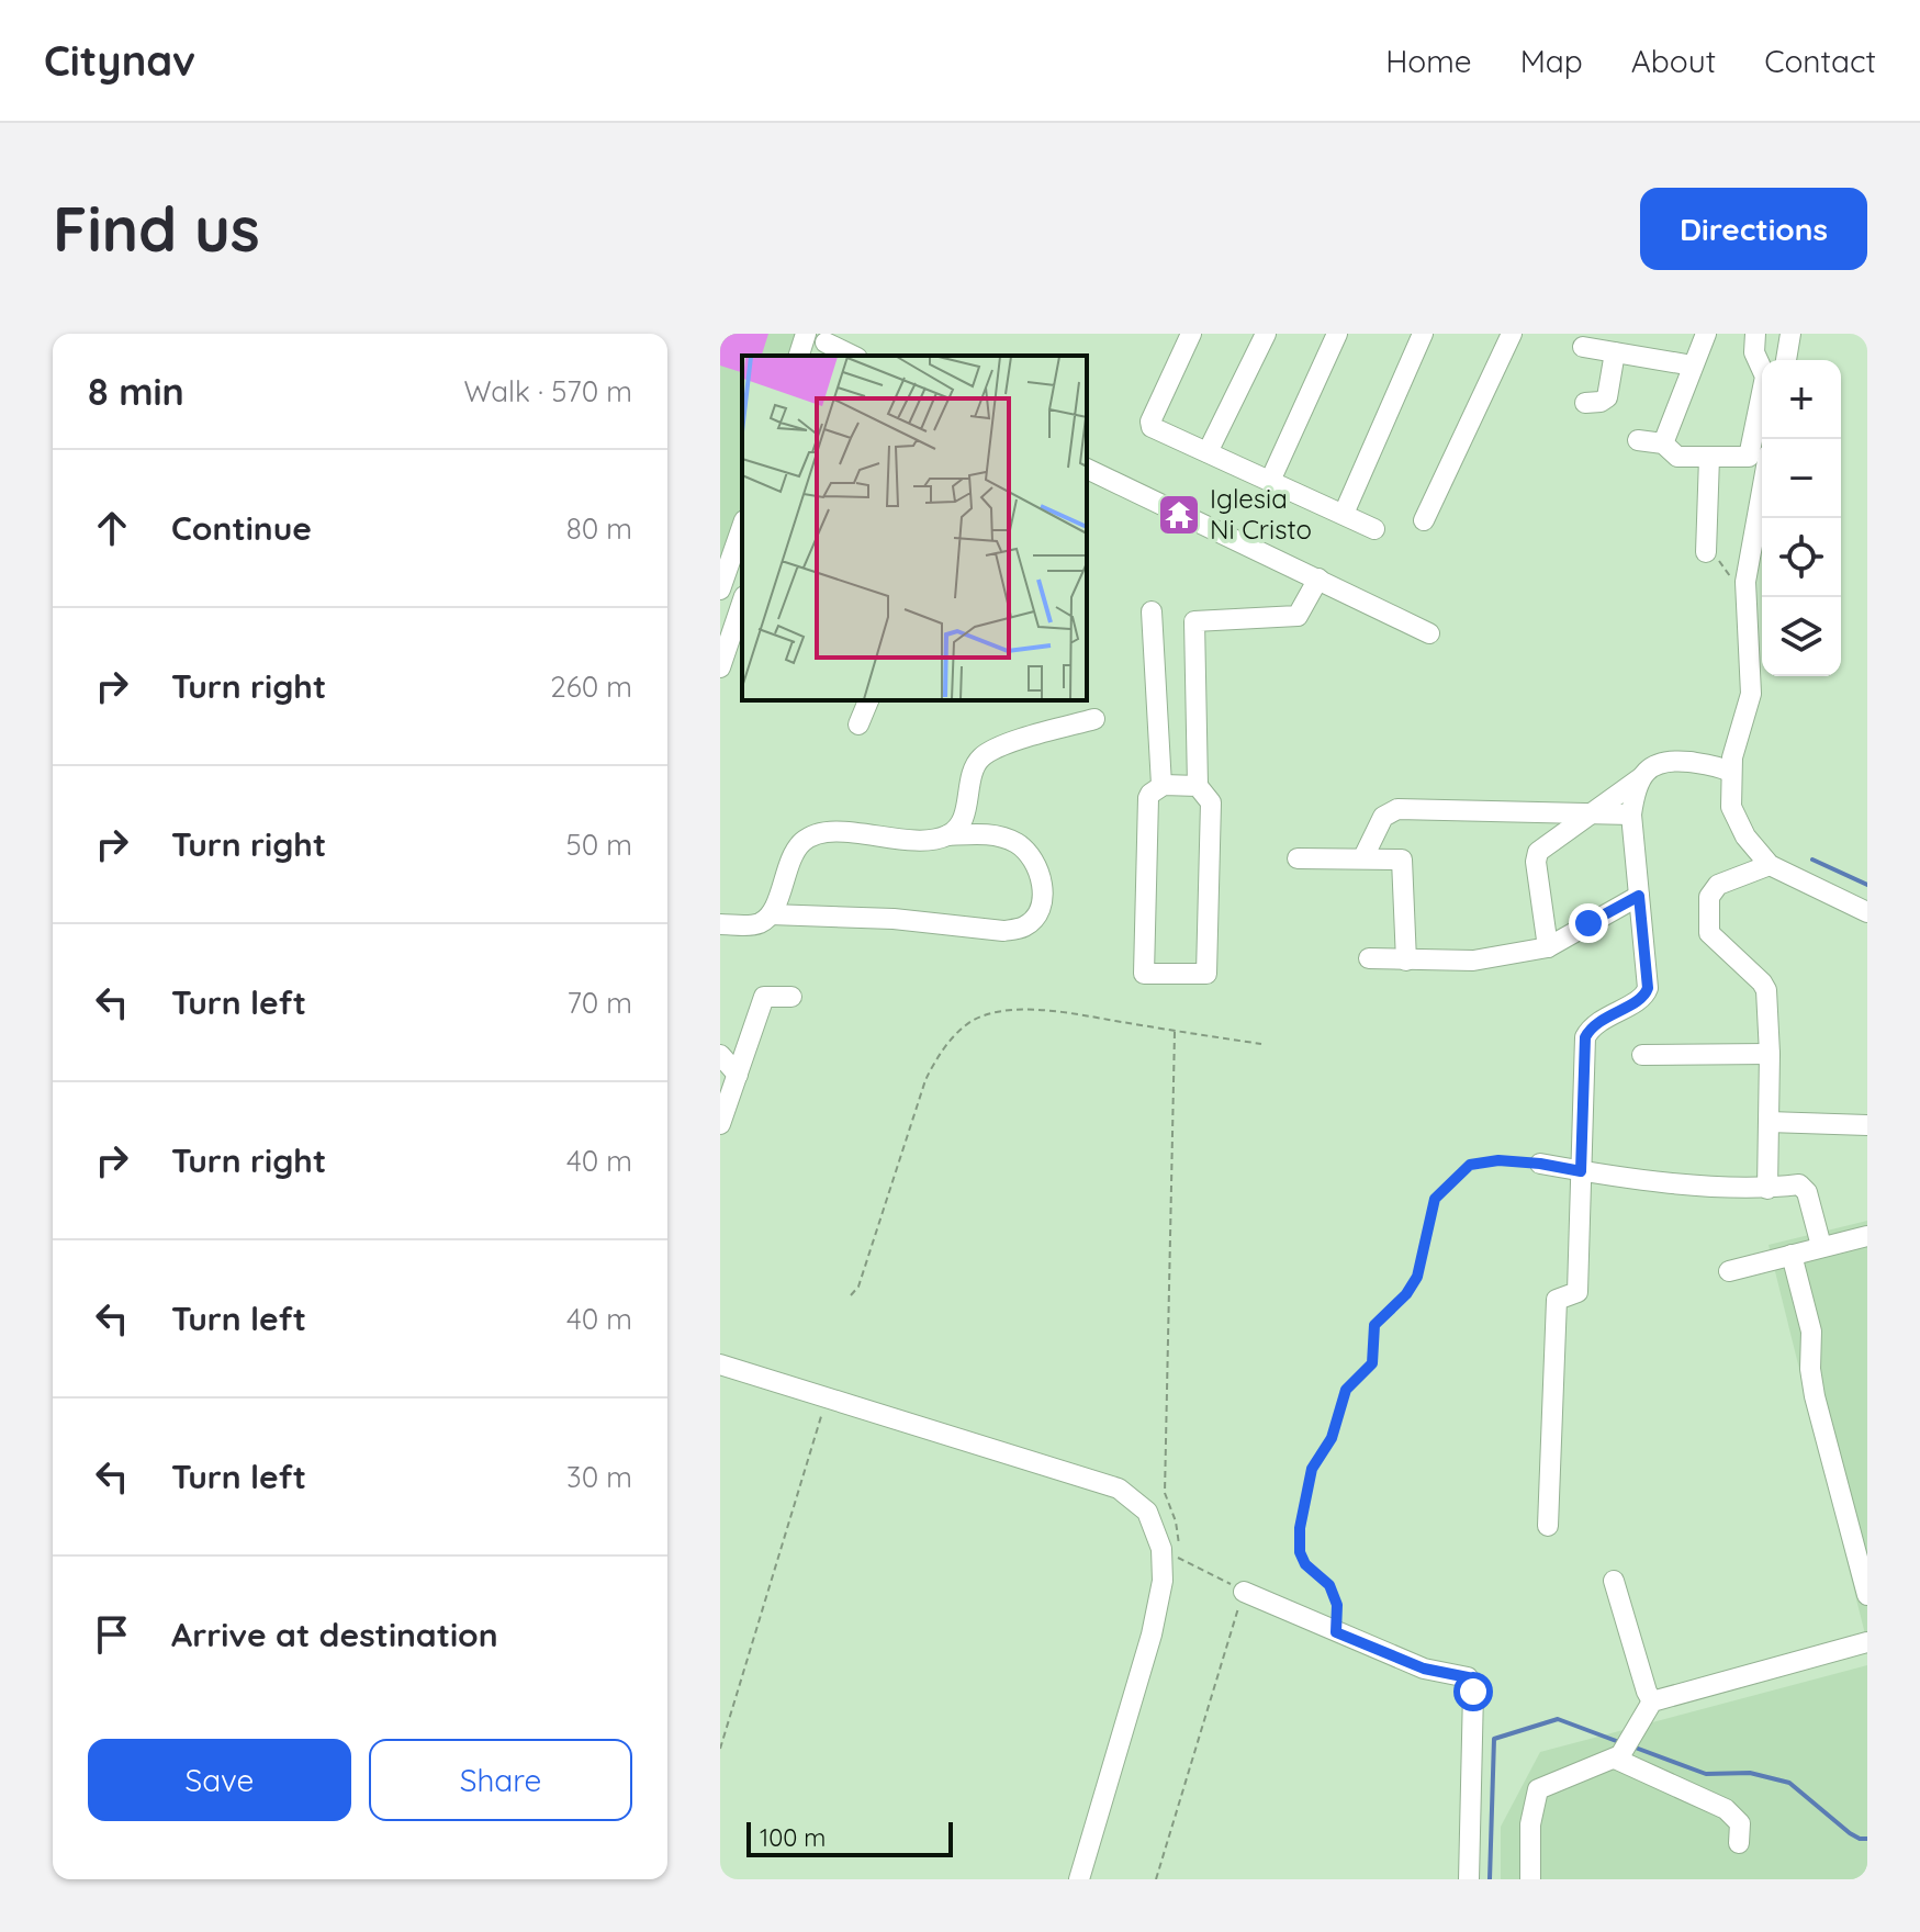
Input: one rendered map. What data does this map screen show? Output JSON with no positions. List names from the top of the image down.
{
  "places": {
    "temple": ["Iglesia Ni Cristo"]
  },
  "scale_bar": "100 m",
  "page": {
    "header": "Citynav",
    "nav": [
      "Home",
      "Map",
      "About",
      "Contact"
    ],
    "buttons": [
      "Directions",
      ["Save", "Share"]
    ],
    "title": "Find us",
    "heading": ["8 min", "Walk · 570 m"],
    "map_buttons": ["+", "−"],
    "list": [
      ["Continue", "80 m"],
      ["Turn right", "260 m"],
      ["Turn right", "50 m"],
      ["Turn left", "70 m"],
      ["Turn right", "40 m"],
      ["Turn left", "40 m"],
      ["Turn left", "30 m"],
      "Arrive at destination"
    ],
    "scale": "100 m"
  }
}
